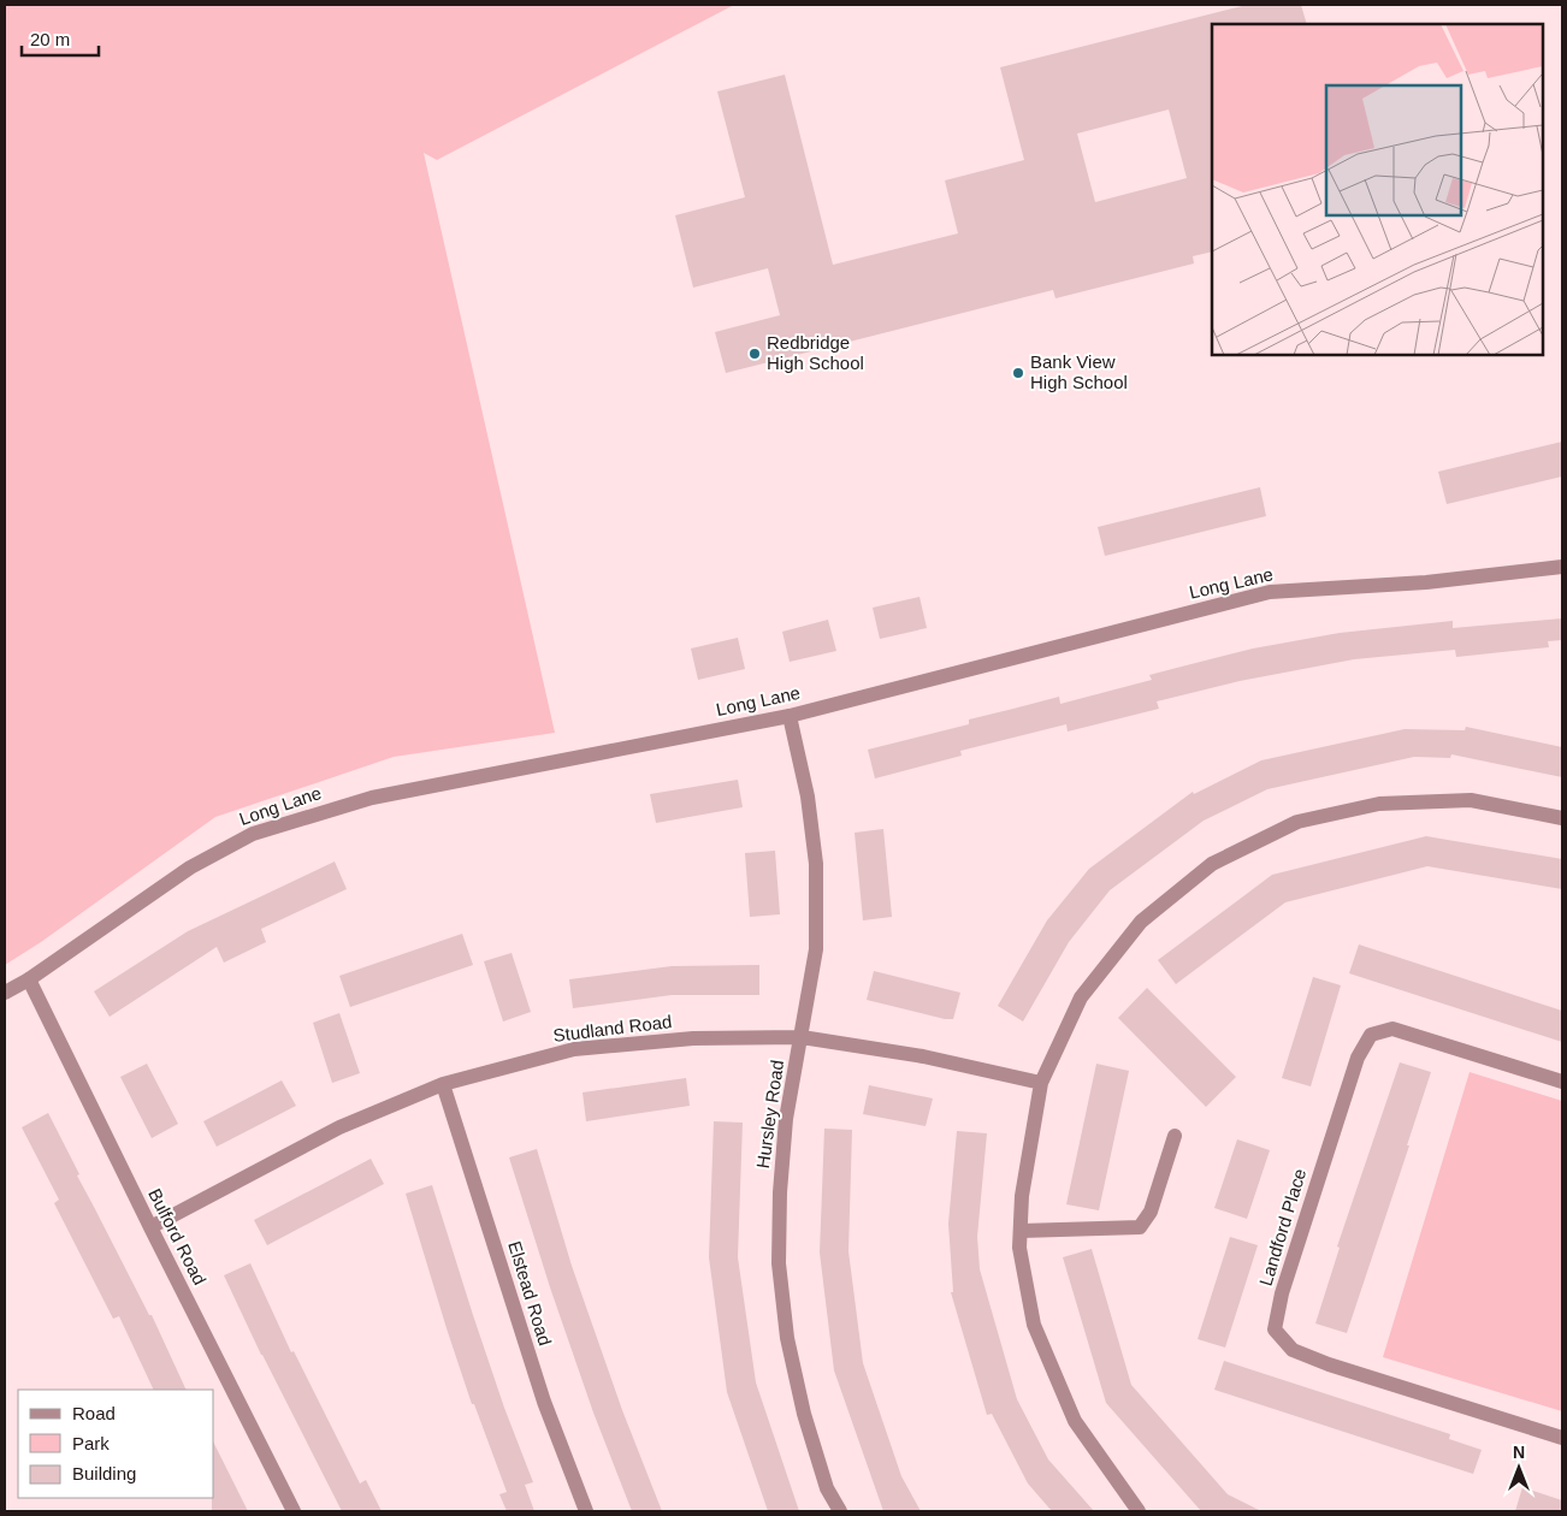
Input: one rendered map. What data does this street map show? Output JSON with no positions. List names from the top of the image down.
{
  "streets": {
    "street": [
      "Long Lane",
      "Studland Road",
      "Hursley Road",
      "Landford Place",
      "Bulford Road",
      "Elstead Road"
    ]
  },
  "crossings": [
    ["Long Lane", "Hursley Road"],
    ["Long Lane", "Bulford Road"],
    ["Studland Road", "Hursley Road"],
    ["Studland Road", "Bulford Road"],
    ["Studland Road", "Elstead Road"]
  ],
  "places": ["Redbridge High School", "Bank View High School"],
  "legend": ["Road", "Park", "Building"],
  "scale_bar": "20 m",
  "north": "top"
}
